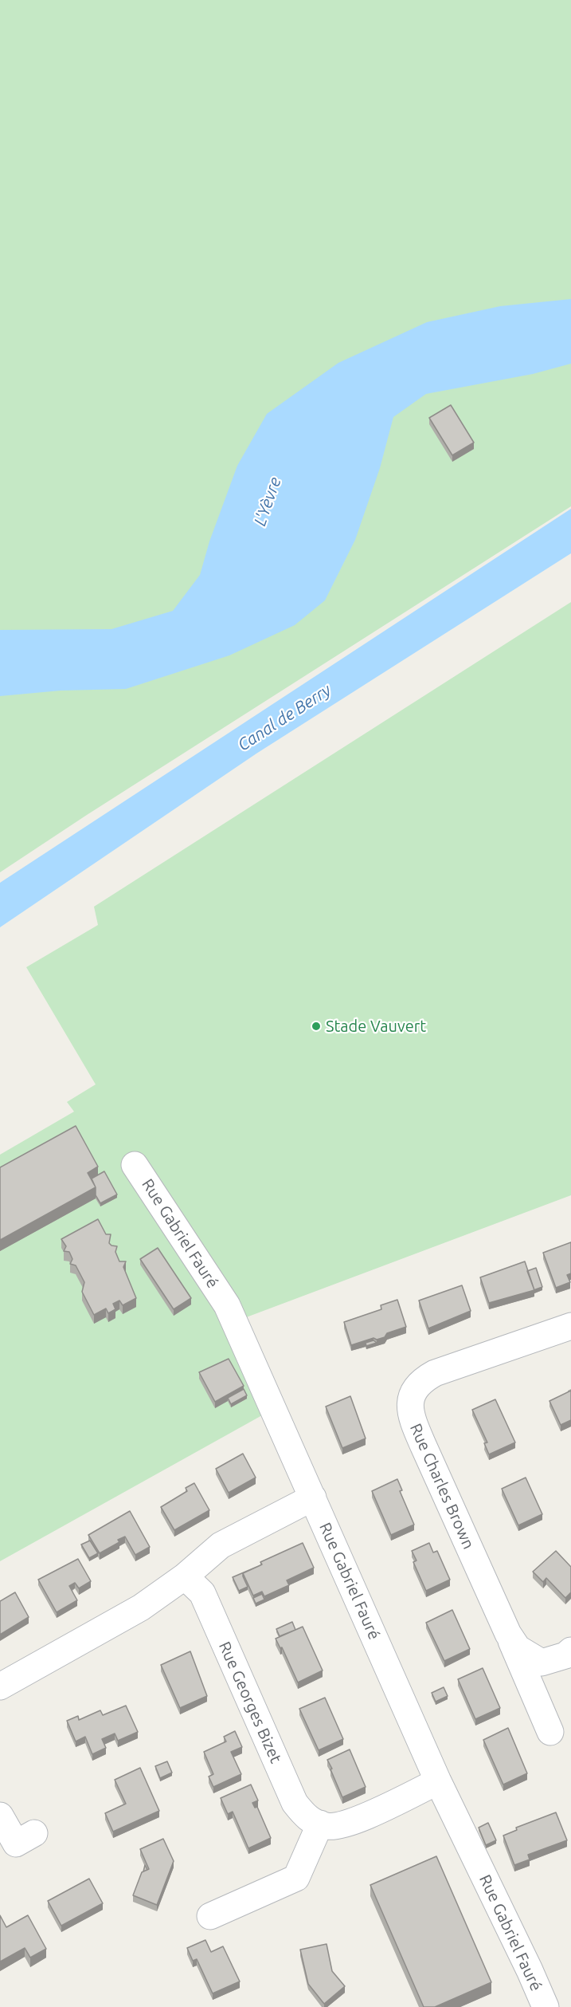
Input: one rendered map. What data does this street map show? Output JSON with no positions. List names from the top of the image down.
{
  "streets": {
    "street": ["Rue Gabriel Fauré", "Rue Charles Brown", "Rue Georges Bizet"]
  },
  "water": ["L'Yèvre", "Canal de Berry"],
  "places": ["Stade Vauvert"]
}
